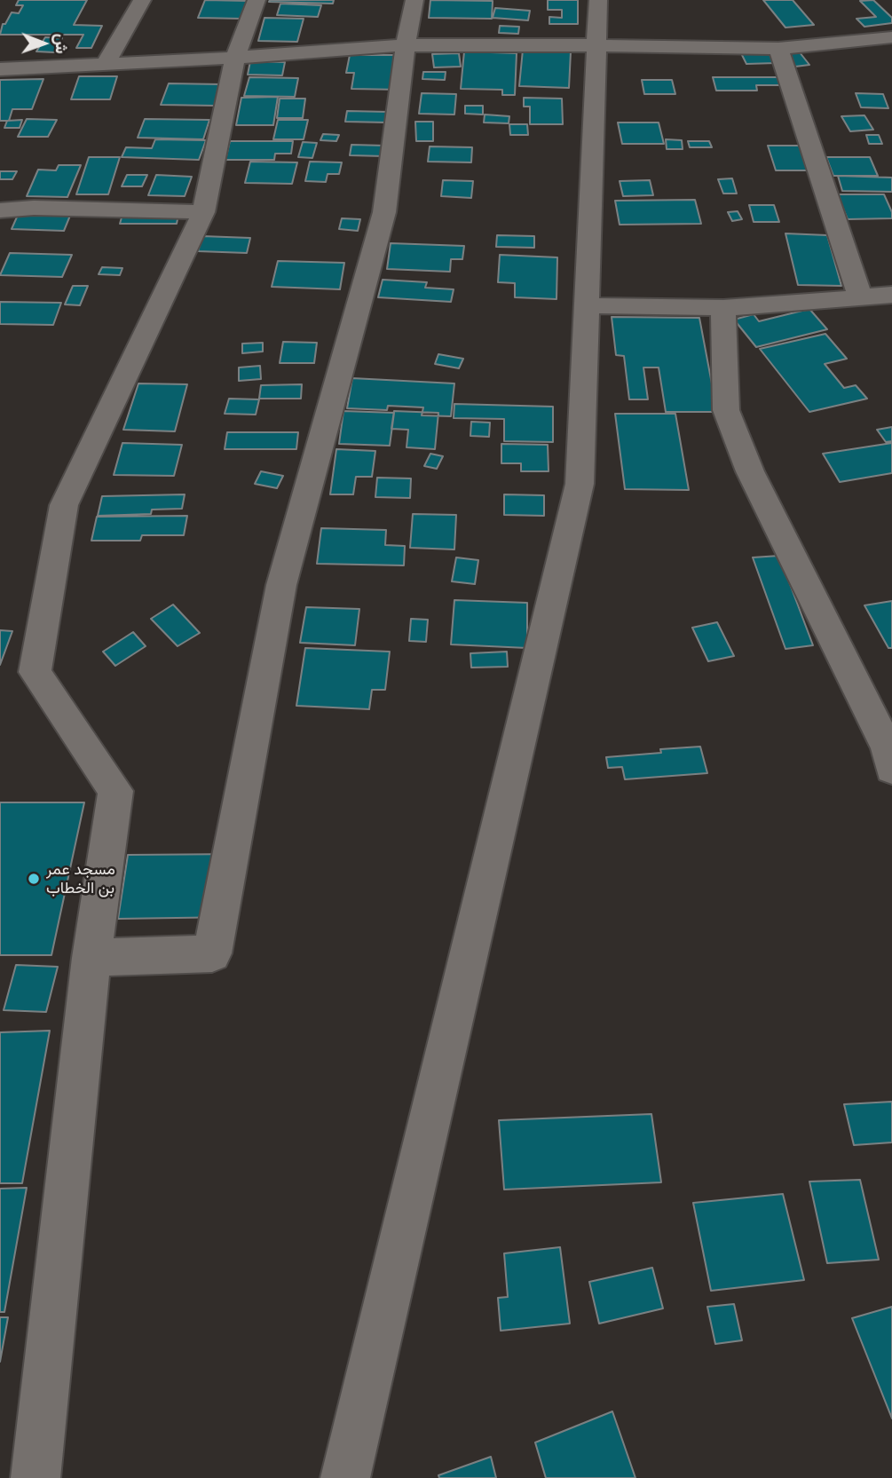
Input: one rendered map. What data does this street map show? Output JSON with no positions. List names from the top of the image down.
{
  "places": ["مسجد عمر بن الخطاب"],
  "north": "right"
}
